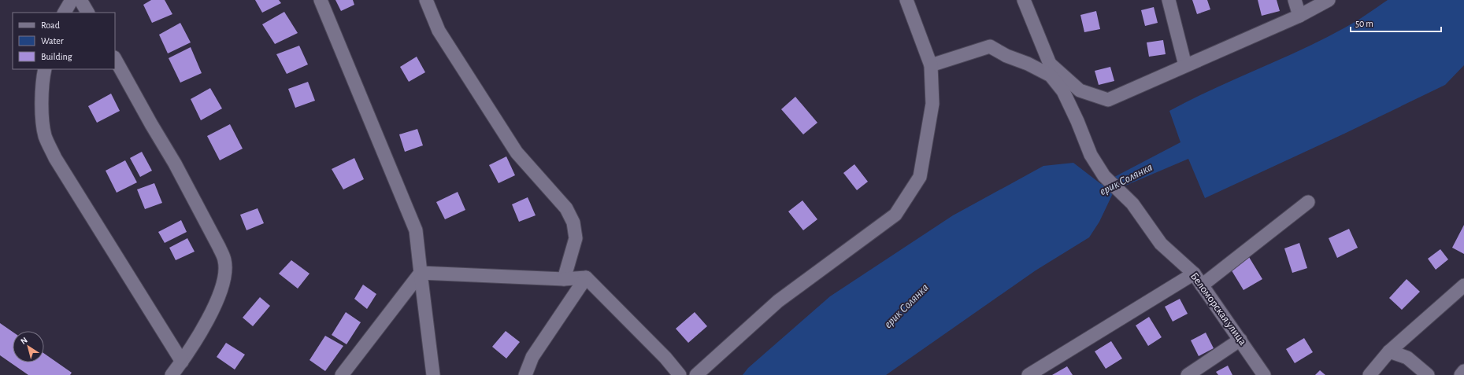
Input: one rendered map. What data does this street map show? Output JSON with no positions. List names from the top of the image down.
{
  "streets": {
    "street": ["Беломорская улица"]
  },
  "water": ["ерик Солянка"],
  "legend": ["Road", "Water", "Building"],
  "scale_bar": "50 m",
  "north": "top left"
}
